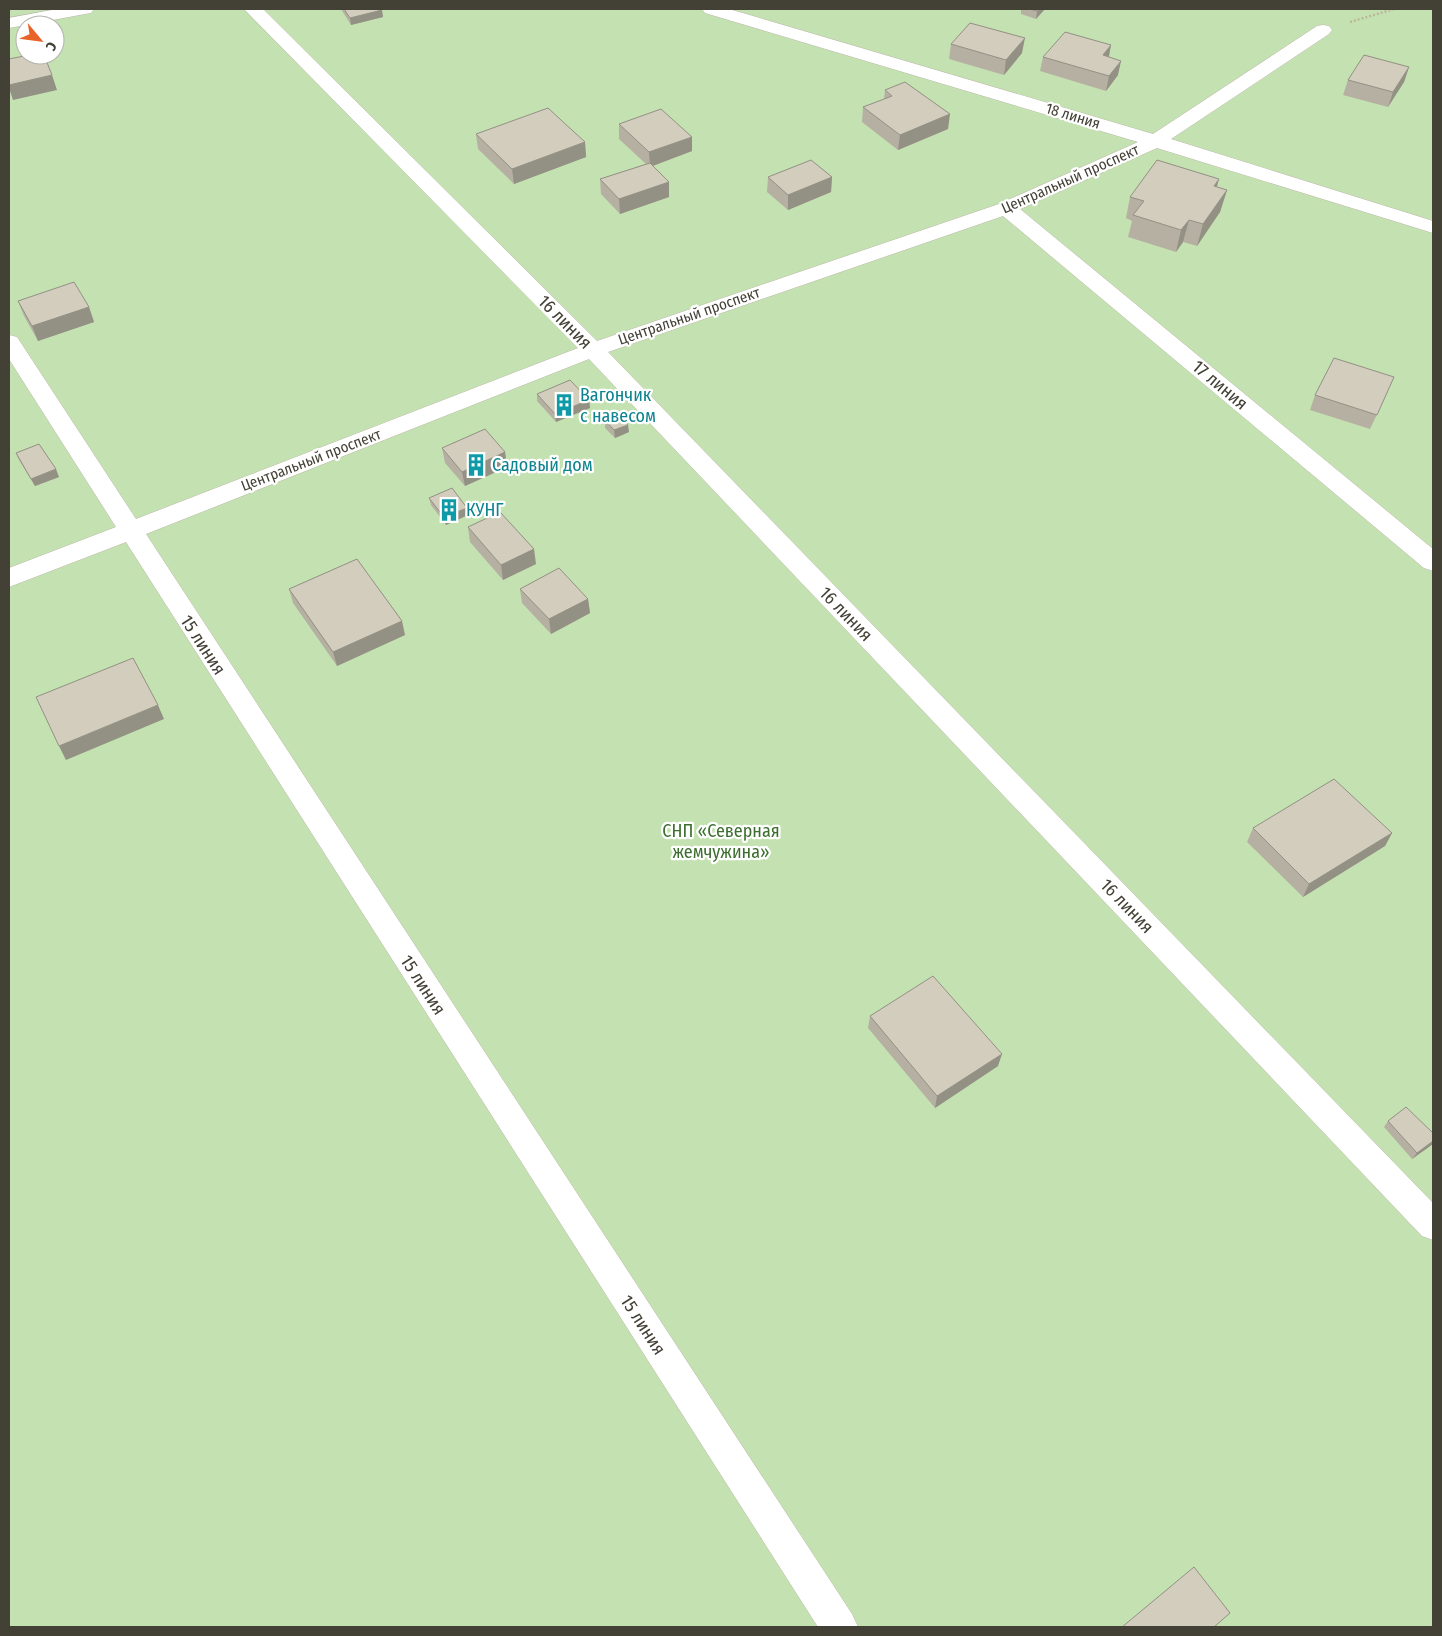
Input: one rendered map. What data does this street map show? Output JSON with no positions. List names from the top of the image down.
{
  "streets": {
    "street": [
      "18 линия",
      "Центральный проспект",
      "16 линия",
      "17 линия",
      "15 линия"
    ]
  },
  "crossings": [
    ["18 линия", "Центральный проспект"],
    ["Центральный проспект", "16 линия"],
    ["Центральный проспект", "17 линия"],
    ["Центральный проспект", "15 линия"]
  ],
  "parks": ["СНП «Северная жемчужина»"],
  "places": {
    "building": ["Вагончик с навесом", "Садовый дом", "КУНГ"]
  },
  "north": "bottom right"
}
